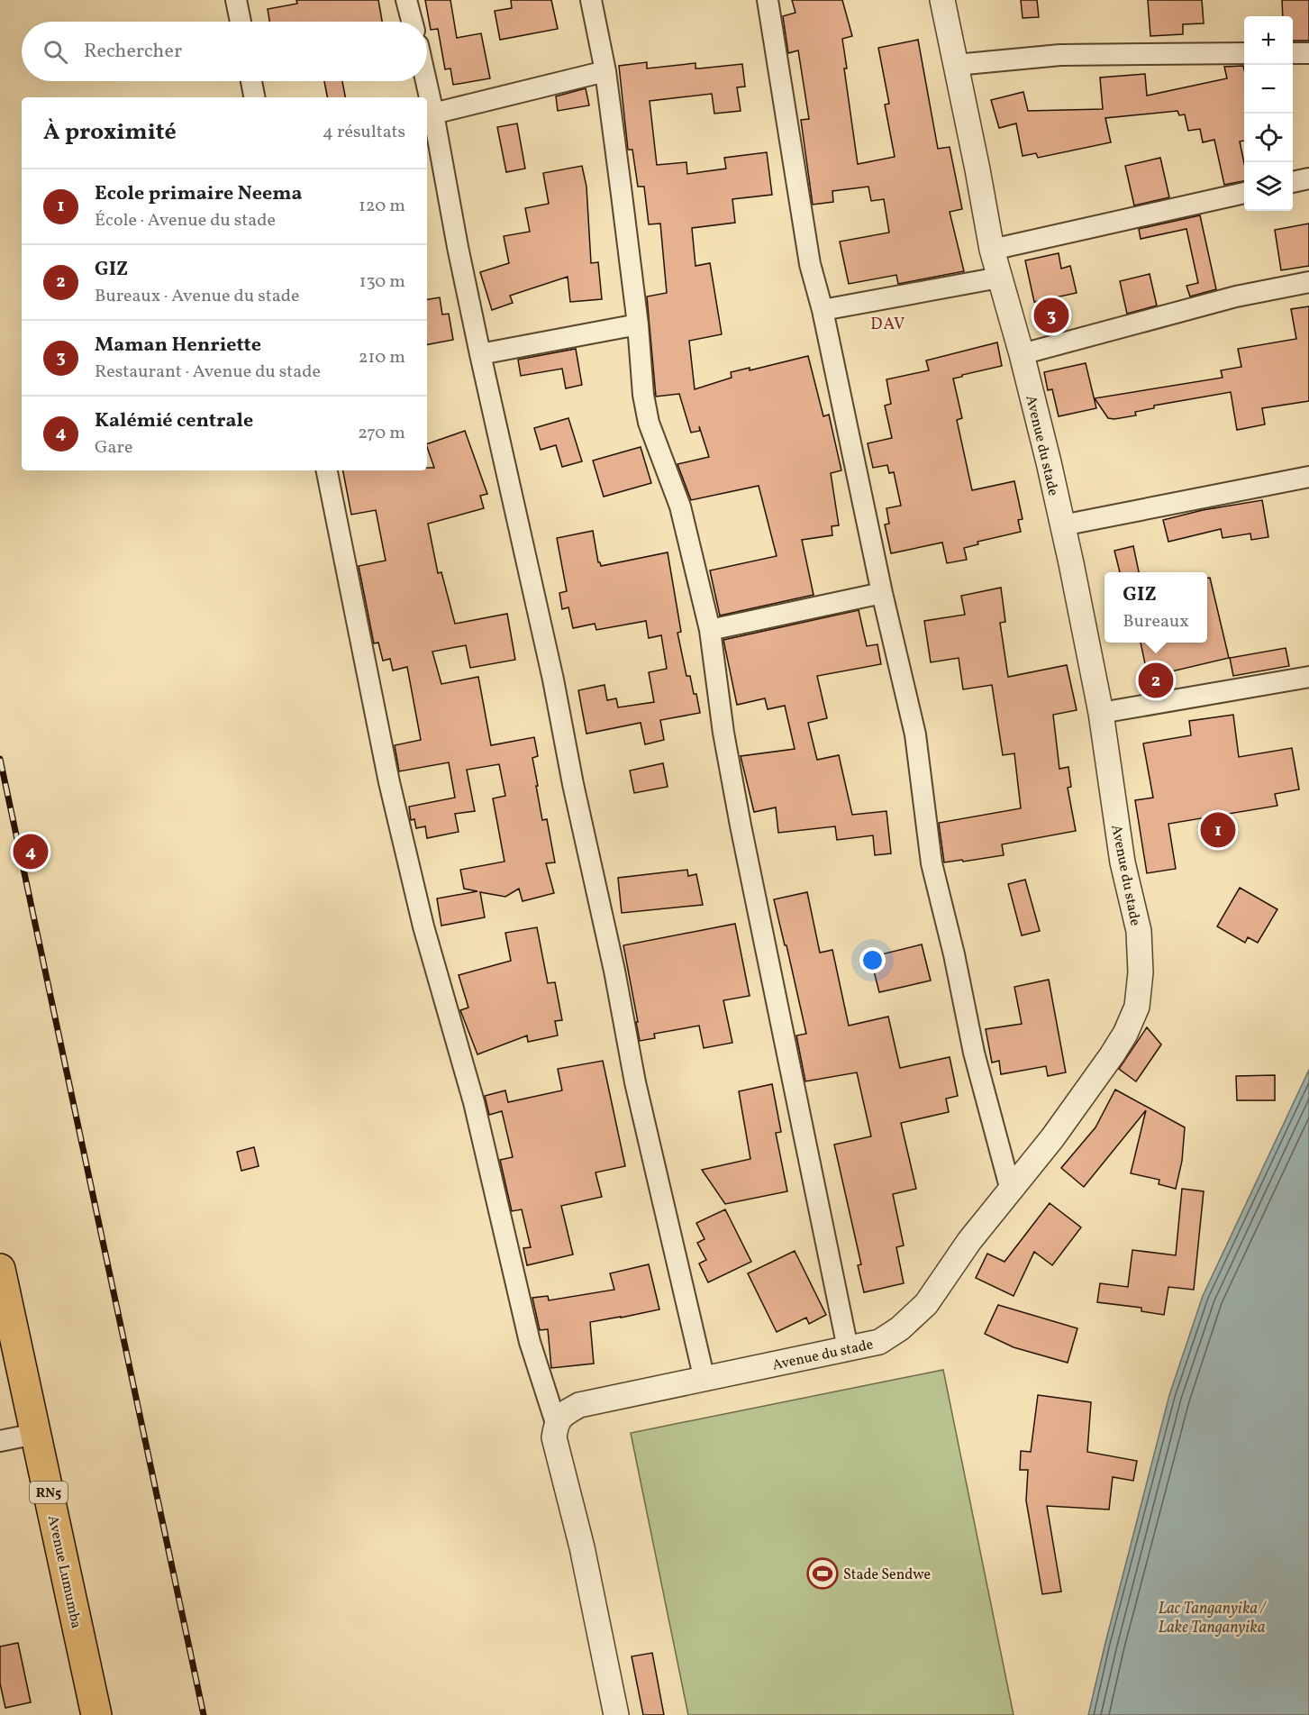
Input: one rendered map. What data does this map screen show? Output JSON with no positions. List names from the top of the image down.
{
  "streets": {
    "highway": ["RN5", "Avenue Lumumba"],
    "street": ["Avenue du stade"]
  },
  "districts": ["DAV"],
  "water": ["Lac Tanganyika / Lake Tanganyika"],
  "places": {
    "sports": ["Stade Sendwe"]
  },
  "page": {
    "map_buttons": ["+", "−"],
    "search": "Rechercher",
    "heading": ["À proximité", "4 résultats"],
    "list": [
      {
        "mark": "1",
        "name": "Ecole primaire Neema",
        "note": "École · Avenue du stade",
        "value": "120 m"
      },
      {
        "mark": "2",
        "name": "GIZ",
        "note": "Bureaux · Avenue du stade",
        "value": "130 m"
      },
      {
        "mark": "3",
        "name": "Maman Henriette",
        "note": "Restaurant · Avenue du stade",
        "value": "210 m"
      },
      {
        "mark": "4",
        "name": "Kalémié centrale",
        "note": "Gare",
        "value": "270 m"
      }
    ],
    "pins": [
      "3",
      "2",
      "1",
      "4"
    ],
    "popup": ["GIZ", "Bureaux"]
  }
}
